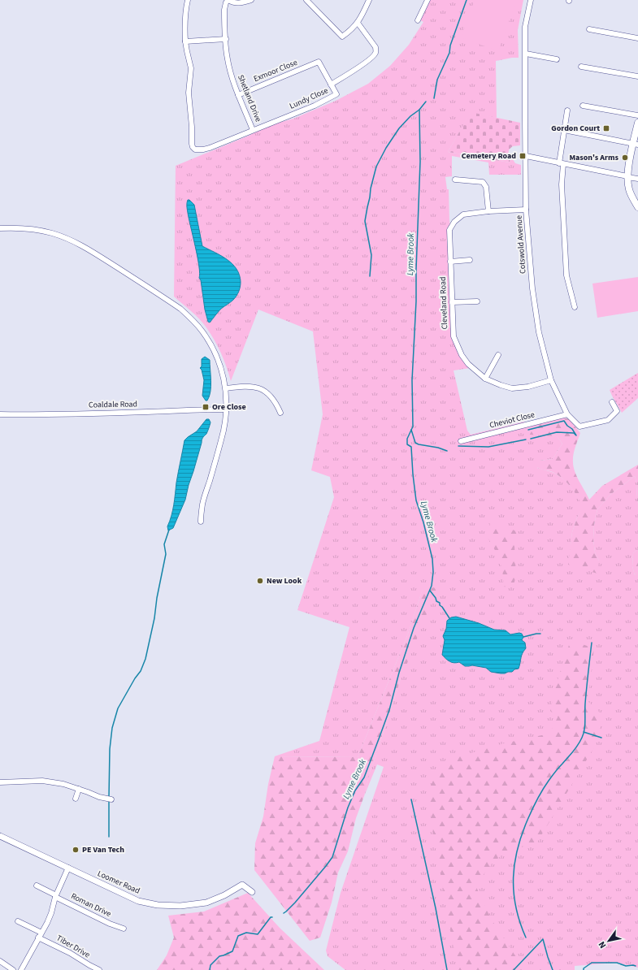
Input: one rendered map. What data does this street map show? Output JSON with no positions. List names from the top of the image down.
{
  "streets": {
    "street": [
      "Exmoor Close",
      "Shetland Drive",
      "Lundy Close",
      "Cotswold Avenue",
      "Cleveland Road",
      "Coaldale Road",
      "Cheviot Close",
      "Loomer Road",
      "Roman Drive",
      "Tiber Drive"
    ]
  },
  "crossings": [
    ["Exmoor Close", "Shetland Drive"],
    ["Exmoor Close", "Lundy Close"],
    ["Shetland Drive", "Lundy Close"],
    ["Cotswold Avenue", "Cleveland Road"],
    ["Cotswold Avenue", "Cheviot Close"]
  ],
  "water": ["Lyme Brook"],
  "places": {
    "transit": ["Gordon Court", "Cemetery Road", "Ore Close"],
    "other": ["Mason's Arms", "New Look", "PE Van Tech"]
  },
  "north": "bottom left"
}
